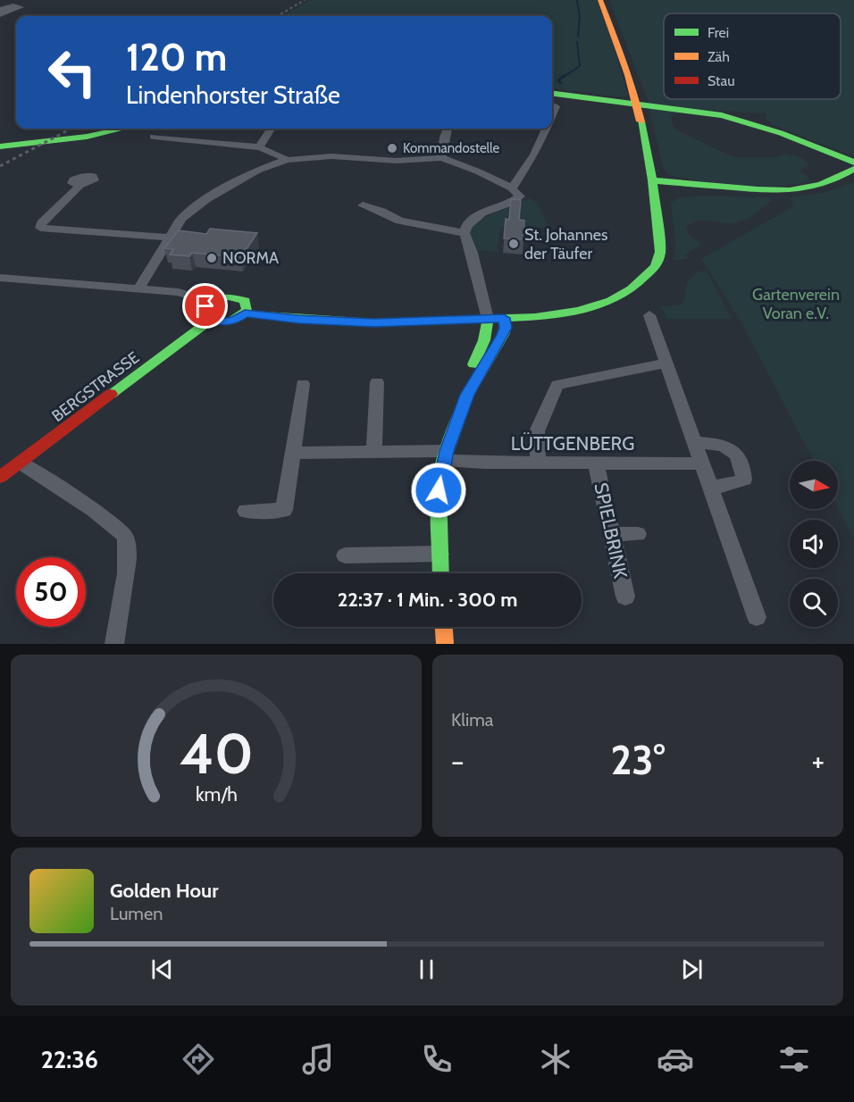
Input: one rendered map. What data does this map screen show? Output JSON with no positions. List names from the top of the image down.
{
  "streets": {
    "street": ["BERGSTRASSE", "LÜTTGENBERG", "SPIELBRINK"]
  },
  "crossings": [
    ["LÜTTGENBERG", "SPIELBRINK"]
  ],
  "parks": ["Gartenverein Voran e.V."],
  "places": ["Kommandostelle", "St. Johannes der Täufer", "NORMA"],
  "legend": ["Frei", "Zäh", "Stau"],
  "north": "right",
  "page": {
    "turn": ["120 m", "Lindenhorster Straße"],
    "limit": "50",
    "trip": "22:37 · 1 Min. · 300 m",
    "tile": "Klima",
    "heat": ["−", "23°", "+"],
    "song": ["Golden Hour", "Lumen"],
    "tabs": "22:36",
    "gauge": ["40", "km/h"]
  }
}
